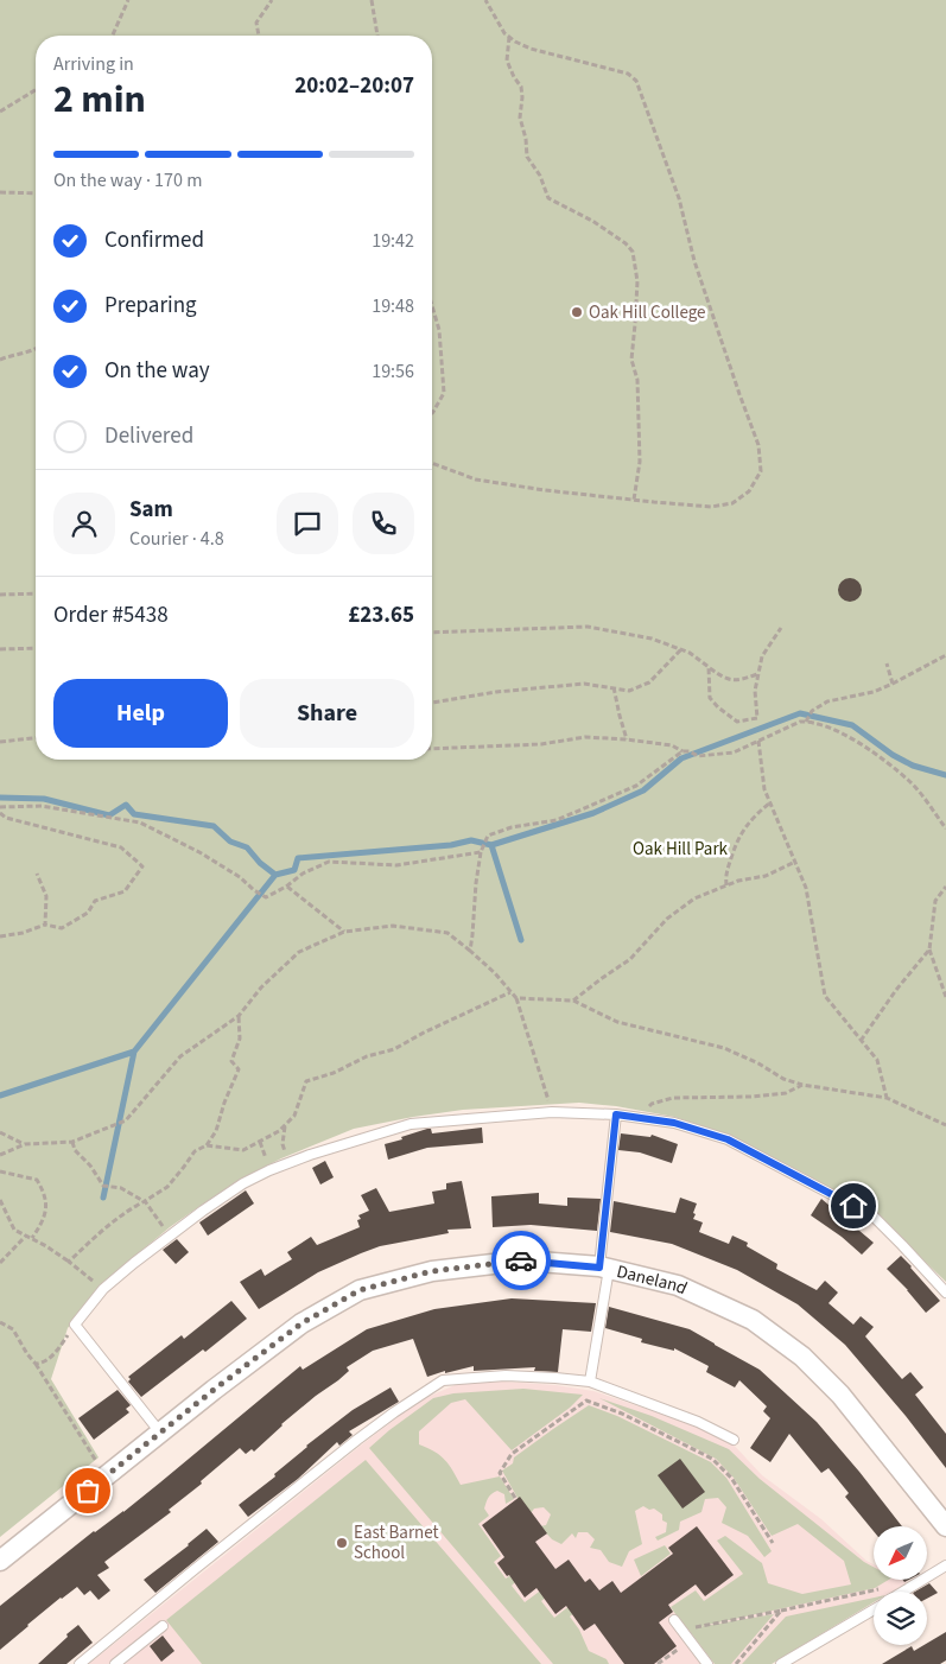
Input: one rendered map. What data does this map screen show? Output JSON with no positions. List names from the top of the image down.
{
  "streets": {
    "street": ["Daneland"]
  },
  "parks": ["Oak Hill Park"],
  "places": ["Oak Hill College", "East Barnet School"],
  "north": "bottom left",
  "page": {
    "heading": ["2 min", "Arriving in", "20:02–20:07"],
    "panel": [
      "Sam",
      "Courier · 4.8",
      "Order #5438",
      "£23.65"
    ],
    "bar": "On the way · 170 m",
    "list": [
      ["Confirmed", "19:42"],
      ["Preparing", "19:48"],
      ["On the way", "19:56"],
      "Delivered"
    ],
    "buttons": ["Help", "Share"]
  }
}
